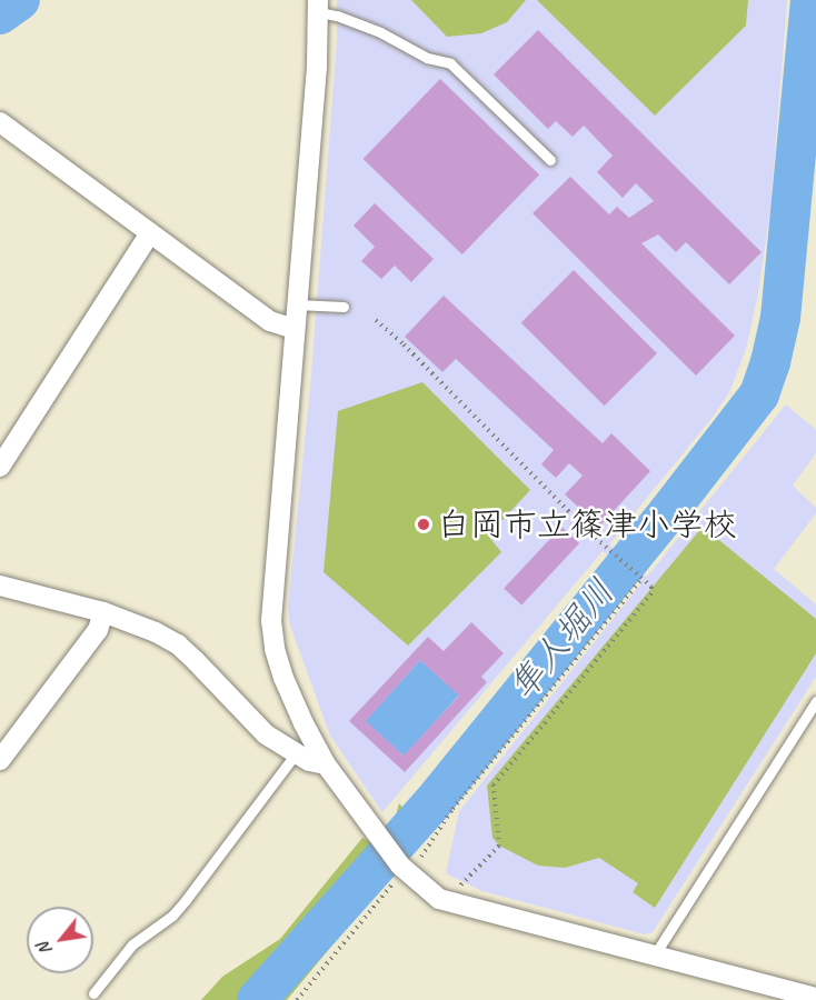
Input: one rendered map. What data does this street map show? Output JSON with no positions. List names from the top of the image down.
{
  "water": ["隼人堀川"],
  "places": ["白岡市立篠津小学校"],
  "north": "bottom left"
}
